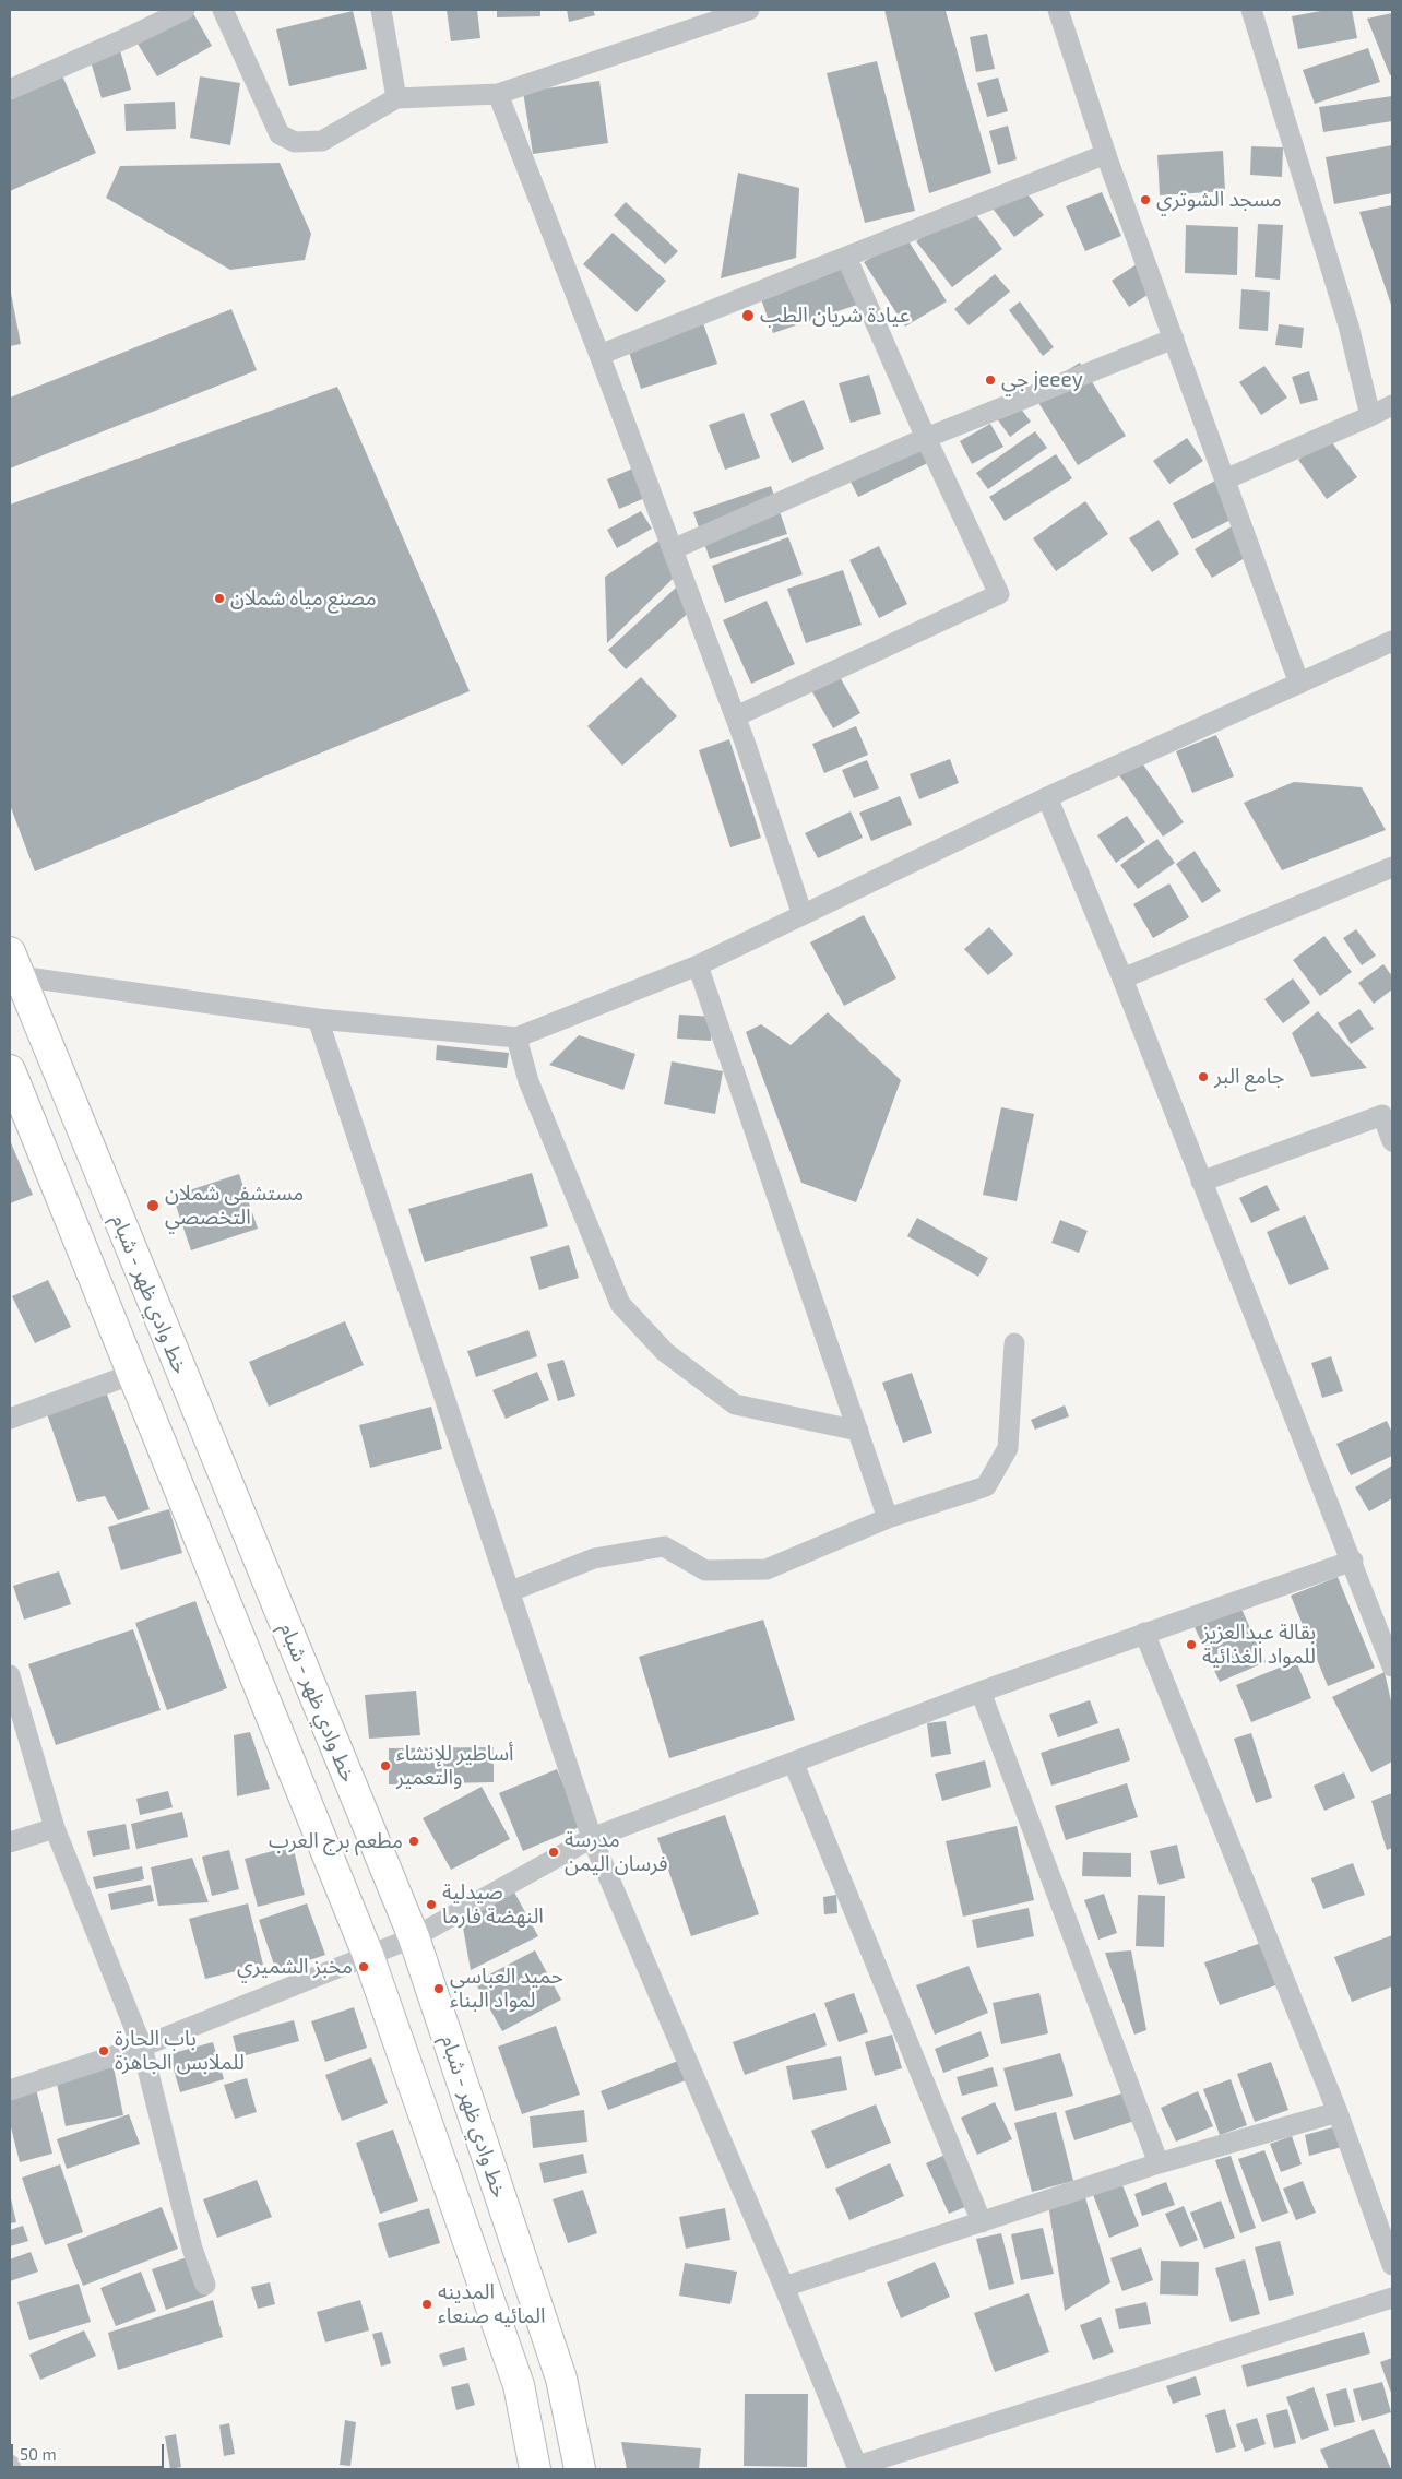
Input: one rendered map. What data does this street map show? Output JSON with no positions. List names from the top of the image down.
{
  "streets": {
    "main road": ["خط وادي ظهر - شبام"]
  },
  "places": [
    "مسجد الشوتري",
    "عيادة شريان الطب",
    "جي jeeey",
    "مصنع مياه شملان",
    "جامع البر",
    "مستشفى شملان التخصصي",
    "بقالة عبدالعزيز للمواد الغذائية",
    "أساطير للإنشاء والتعمير",
    "مطعم برج العرب",
    "مدرسة فرسان اليمن",
    "صيدلية النهضة فارما",
    "مخبز الشميري",
    "حميد العباسي لمواد البناء",
    "باب الحارة للملابس الجاهزة",
    "المدينه المائيه صنعاء"
  ],
  "scale_bar": "50 m"
}
